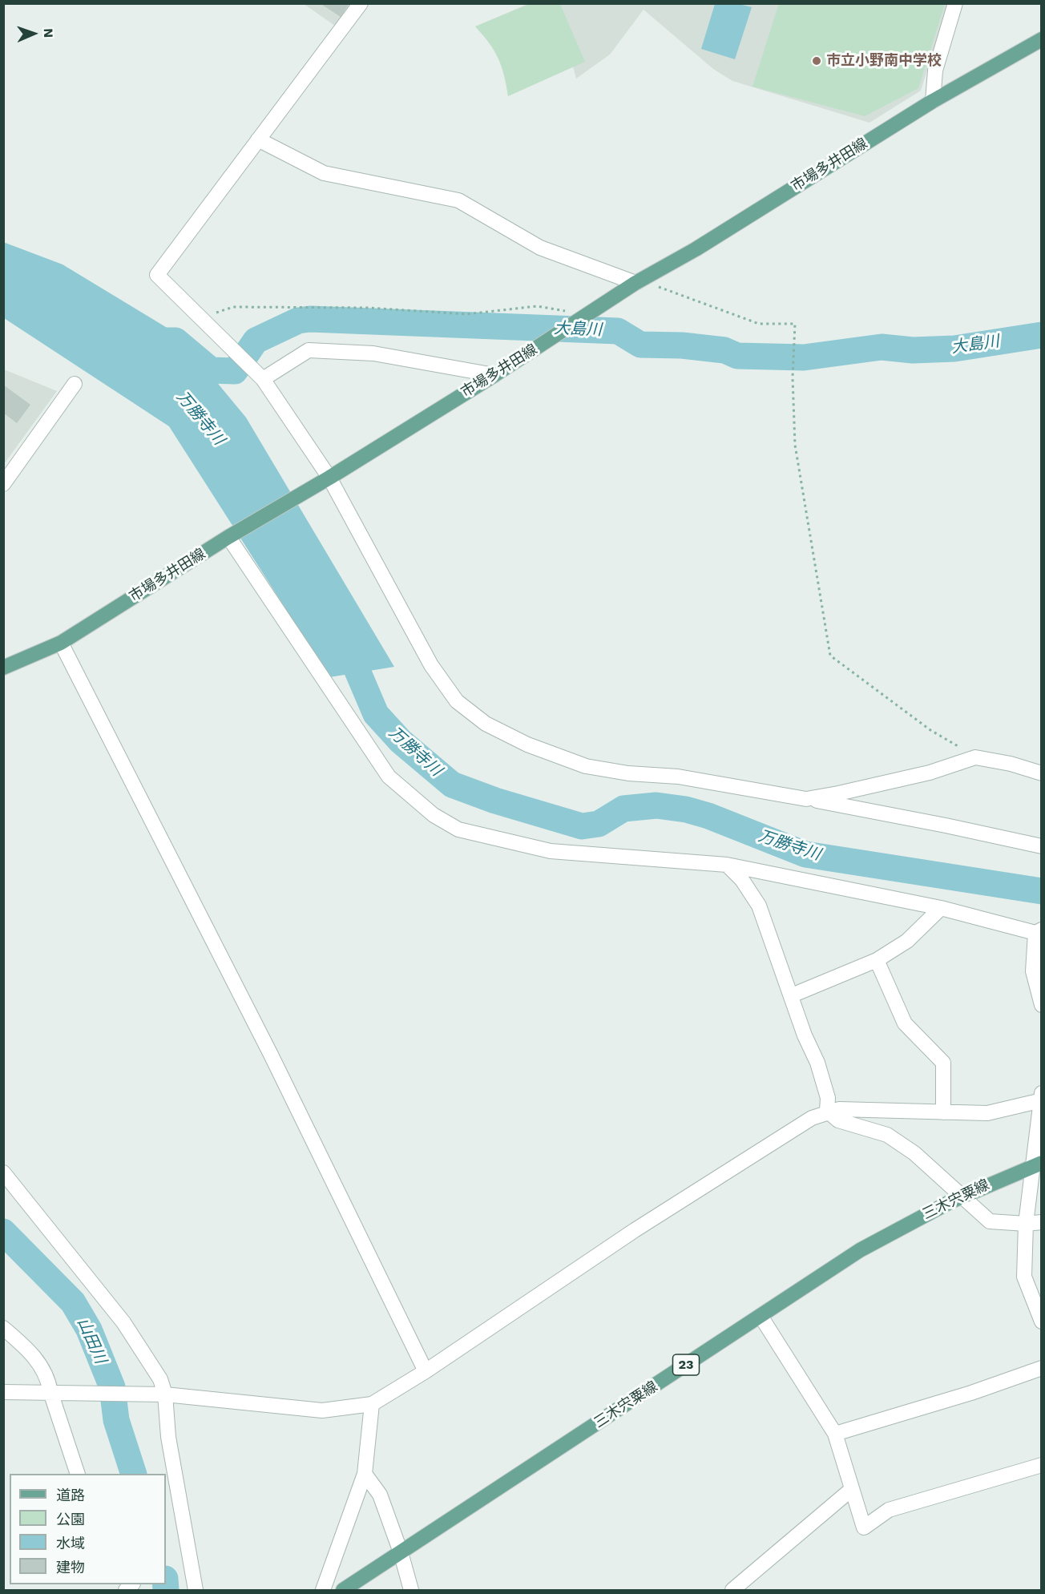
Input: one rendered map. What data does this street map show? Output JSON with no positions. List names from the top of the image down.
{
  "streets": {
    "main road": ["市場多井田線", "三木宍粟線", "23"]
  },
  "water": ["大島川", "万勝寺川", "山田川"],
  "places": ["市立小野南中学校"],
  "legend": [
    "道路",
    "公園",
    "水域",
    "建物"
  ],
  "north": "right"
}
